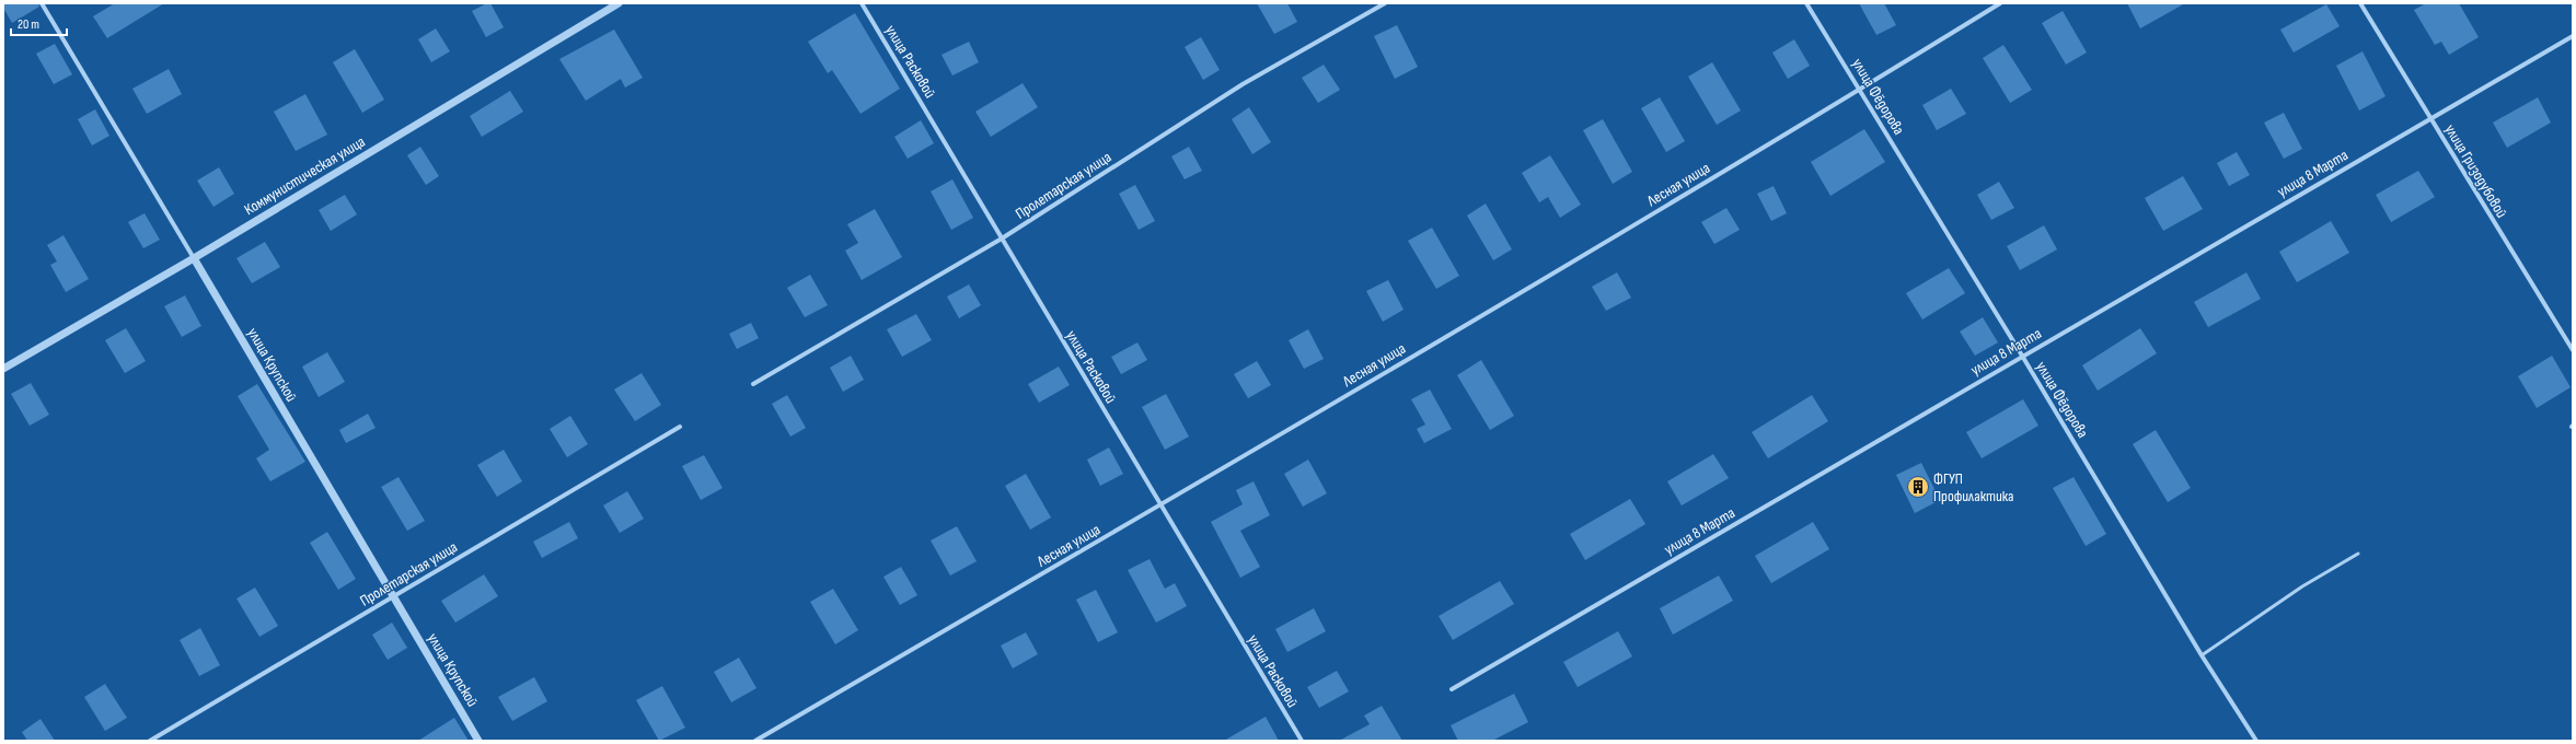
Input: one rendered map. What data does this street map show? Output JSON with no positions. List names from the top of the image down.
{
  "streets": {
    "street": [
      "улица Расковой",
      "улица Фёдорова",
      "улица Гризодубовой",
      "улица 8 Марта",
      "Коммунистическая улица",
      "Лесная улица",
      "Пролетарская улица",
      "улица Крупской"
    ]
  },
  "crossings": [
    ["улица Расковой", "Лесная улица"],
    ["улица Расковой", "Пролетарская улица"],
    ["улица Фёдорова", "улица 8 Марта"],
    ["улица Фёдорова", "Лесная улица"],
    ["улица Гризодубовой", "улица 8 Марта"],
    ["Коммунистическая улица", "улица Крупской"],
    ["Пролетарская улица", "улица Крупской"]
  ],
  "places": {
    "building": ["ФГУП Профилактика"]
  },
  "scale_bar": "20 m"
}
